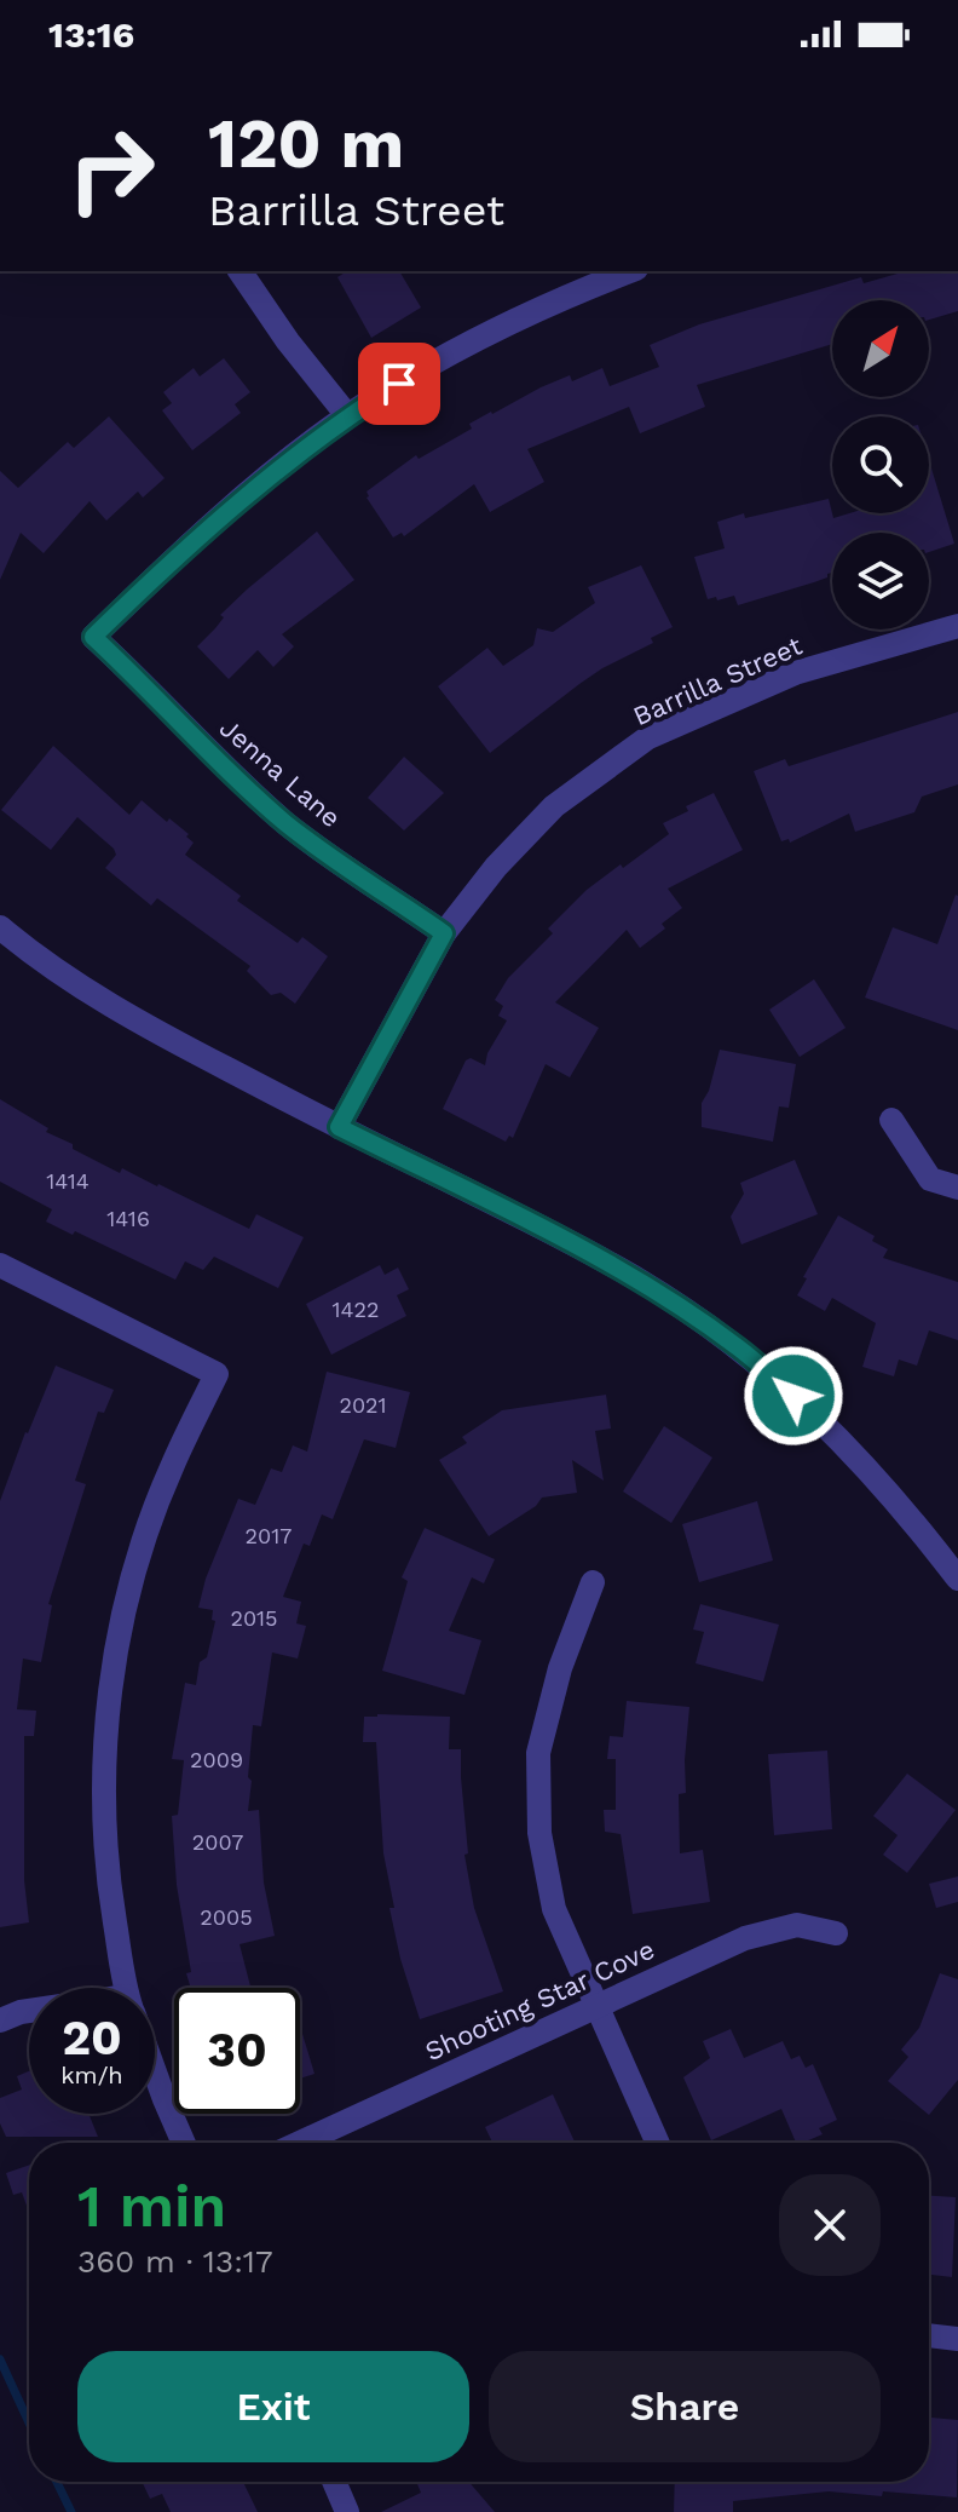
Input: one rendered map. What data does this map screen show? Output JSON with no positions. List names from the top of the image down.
{
  "streets": {
    "street": ["Barrilla Street", "Jenna Lane", "Shooting Star Cove"]
  },
  "crossings": [
    ["Barrilla Street", "Jenna Lane"]
  ],
  "house_numbers": [
    "1414",
    "1416",
    "1422",
    "2021",
    "2017",
    "2015",
    "2009",
    "2007",
    "2005"
  ],
  "north": "top right",
  "page": {
    "status": "13:16",
    "turn": ["120 m", "Barrilla Street"],
    "speed": "20 km/h",
    "limit": "30",
    "heading": ["1 min", "360 m · 13:17"],
    "buttons": ["Exit", "Share"]
  }
}
